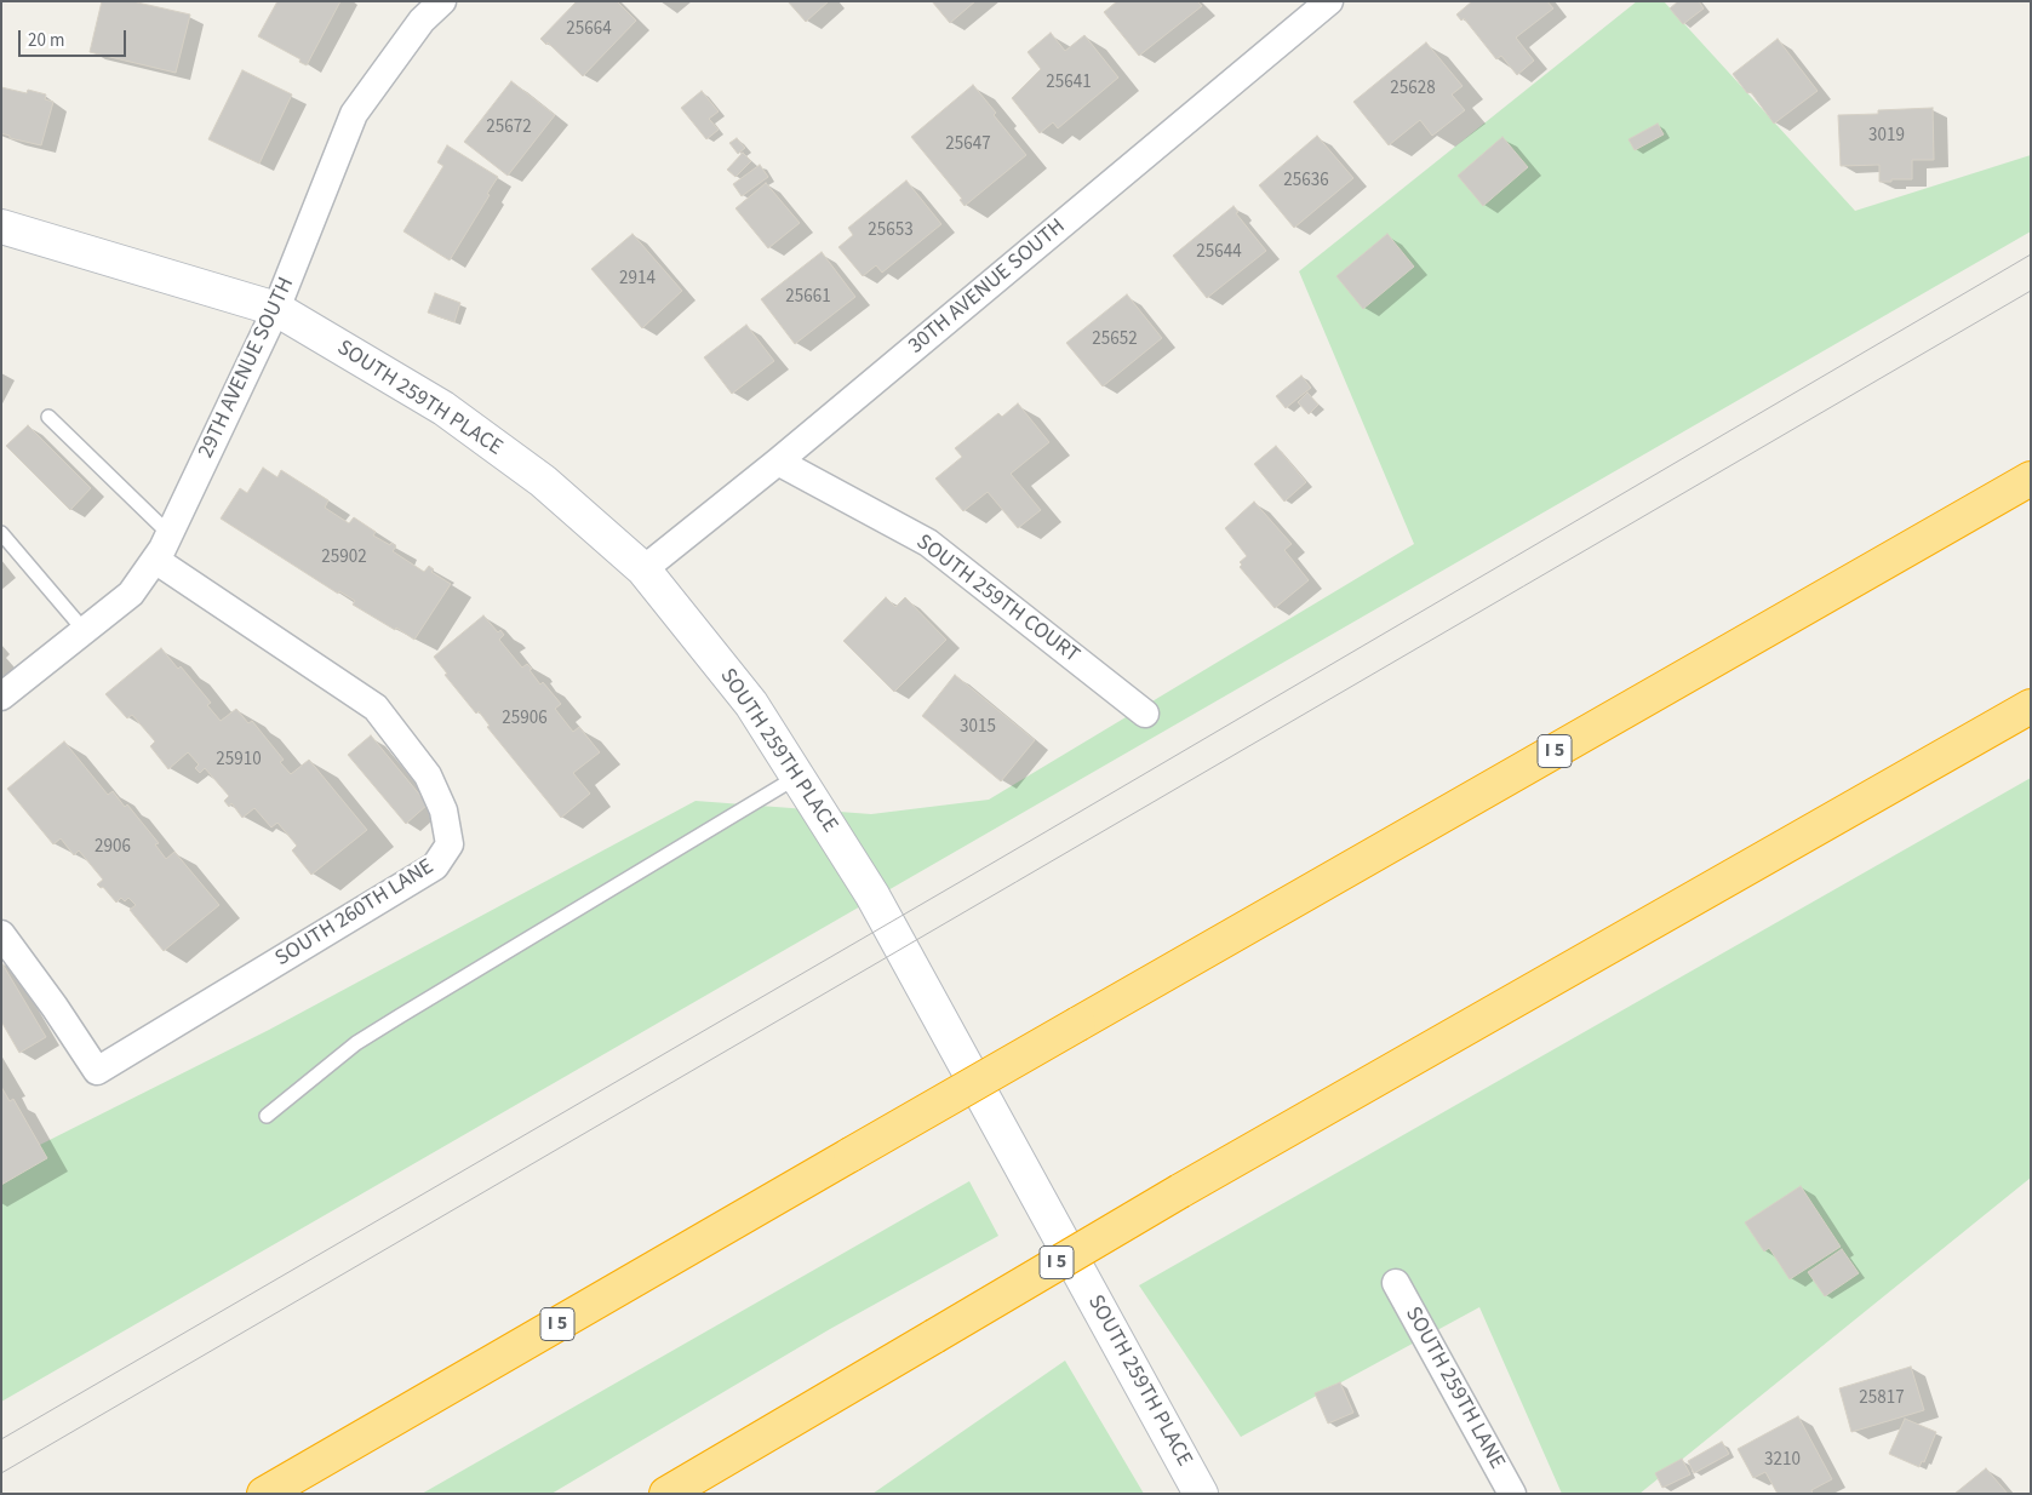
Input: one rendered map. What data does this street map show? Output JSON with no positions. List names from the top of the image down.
{
  "streets": {
    "highway": ["I 5"],
    "main road": ["SOUTH 259TH PLACE"],
    "street": [
      "30TH AVENUE SOUTH",
      "29TH AVENUE SOUTH",
      "SOUTH 259TH COURT",
      "SOUTH 260TH LANE",
      "SOUTH 259TH LANE"
    ]
  },
  "crossings": [
    ["30TH AVENUE SOUTH", "SOUTH 259TH PLACE"],
    ["30TH AVENUE SOUTH", "SOUTH 259TH COURT"],
    ["29TH AVENUE SOUTH", "SOUTH 259TH PLACE"],
    ["29TH AVENUE SOUTH", "SOUTH 260TH LANE"]
  ],
  "house_numbers": [
    "25664",
    "25641",
    "25628",
    "25672",
    "3019",
    "25647",
    "25636",
    "25653",
    "25644",
    "2914",
    "25661",
    "25652",
    "25902",
    "25906",
    "3015",
    "25910",
    "2906",
    "25817",
    "3210"
  ],
  "scale_bar": "20 m"
}
